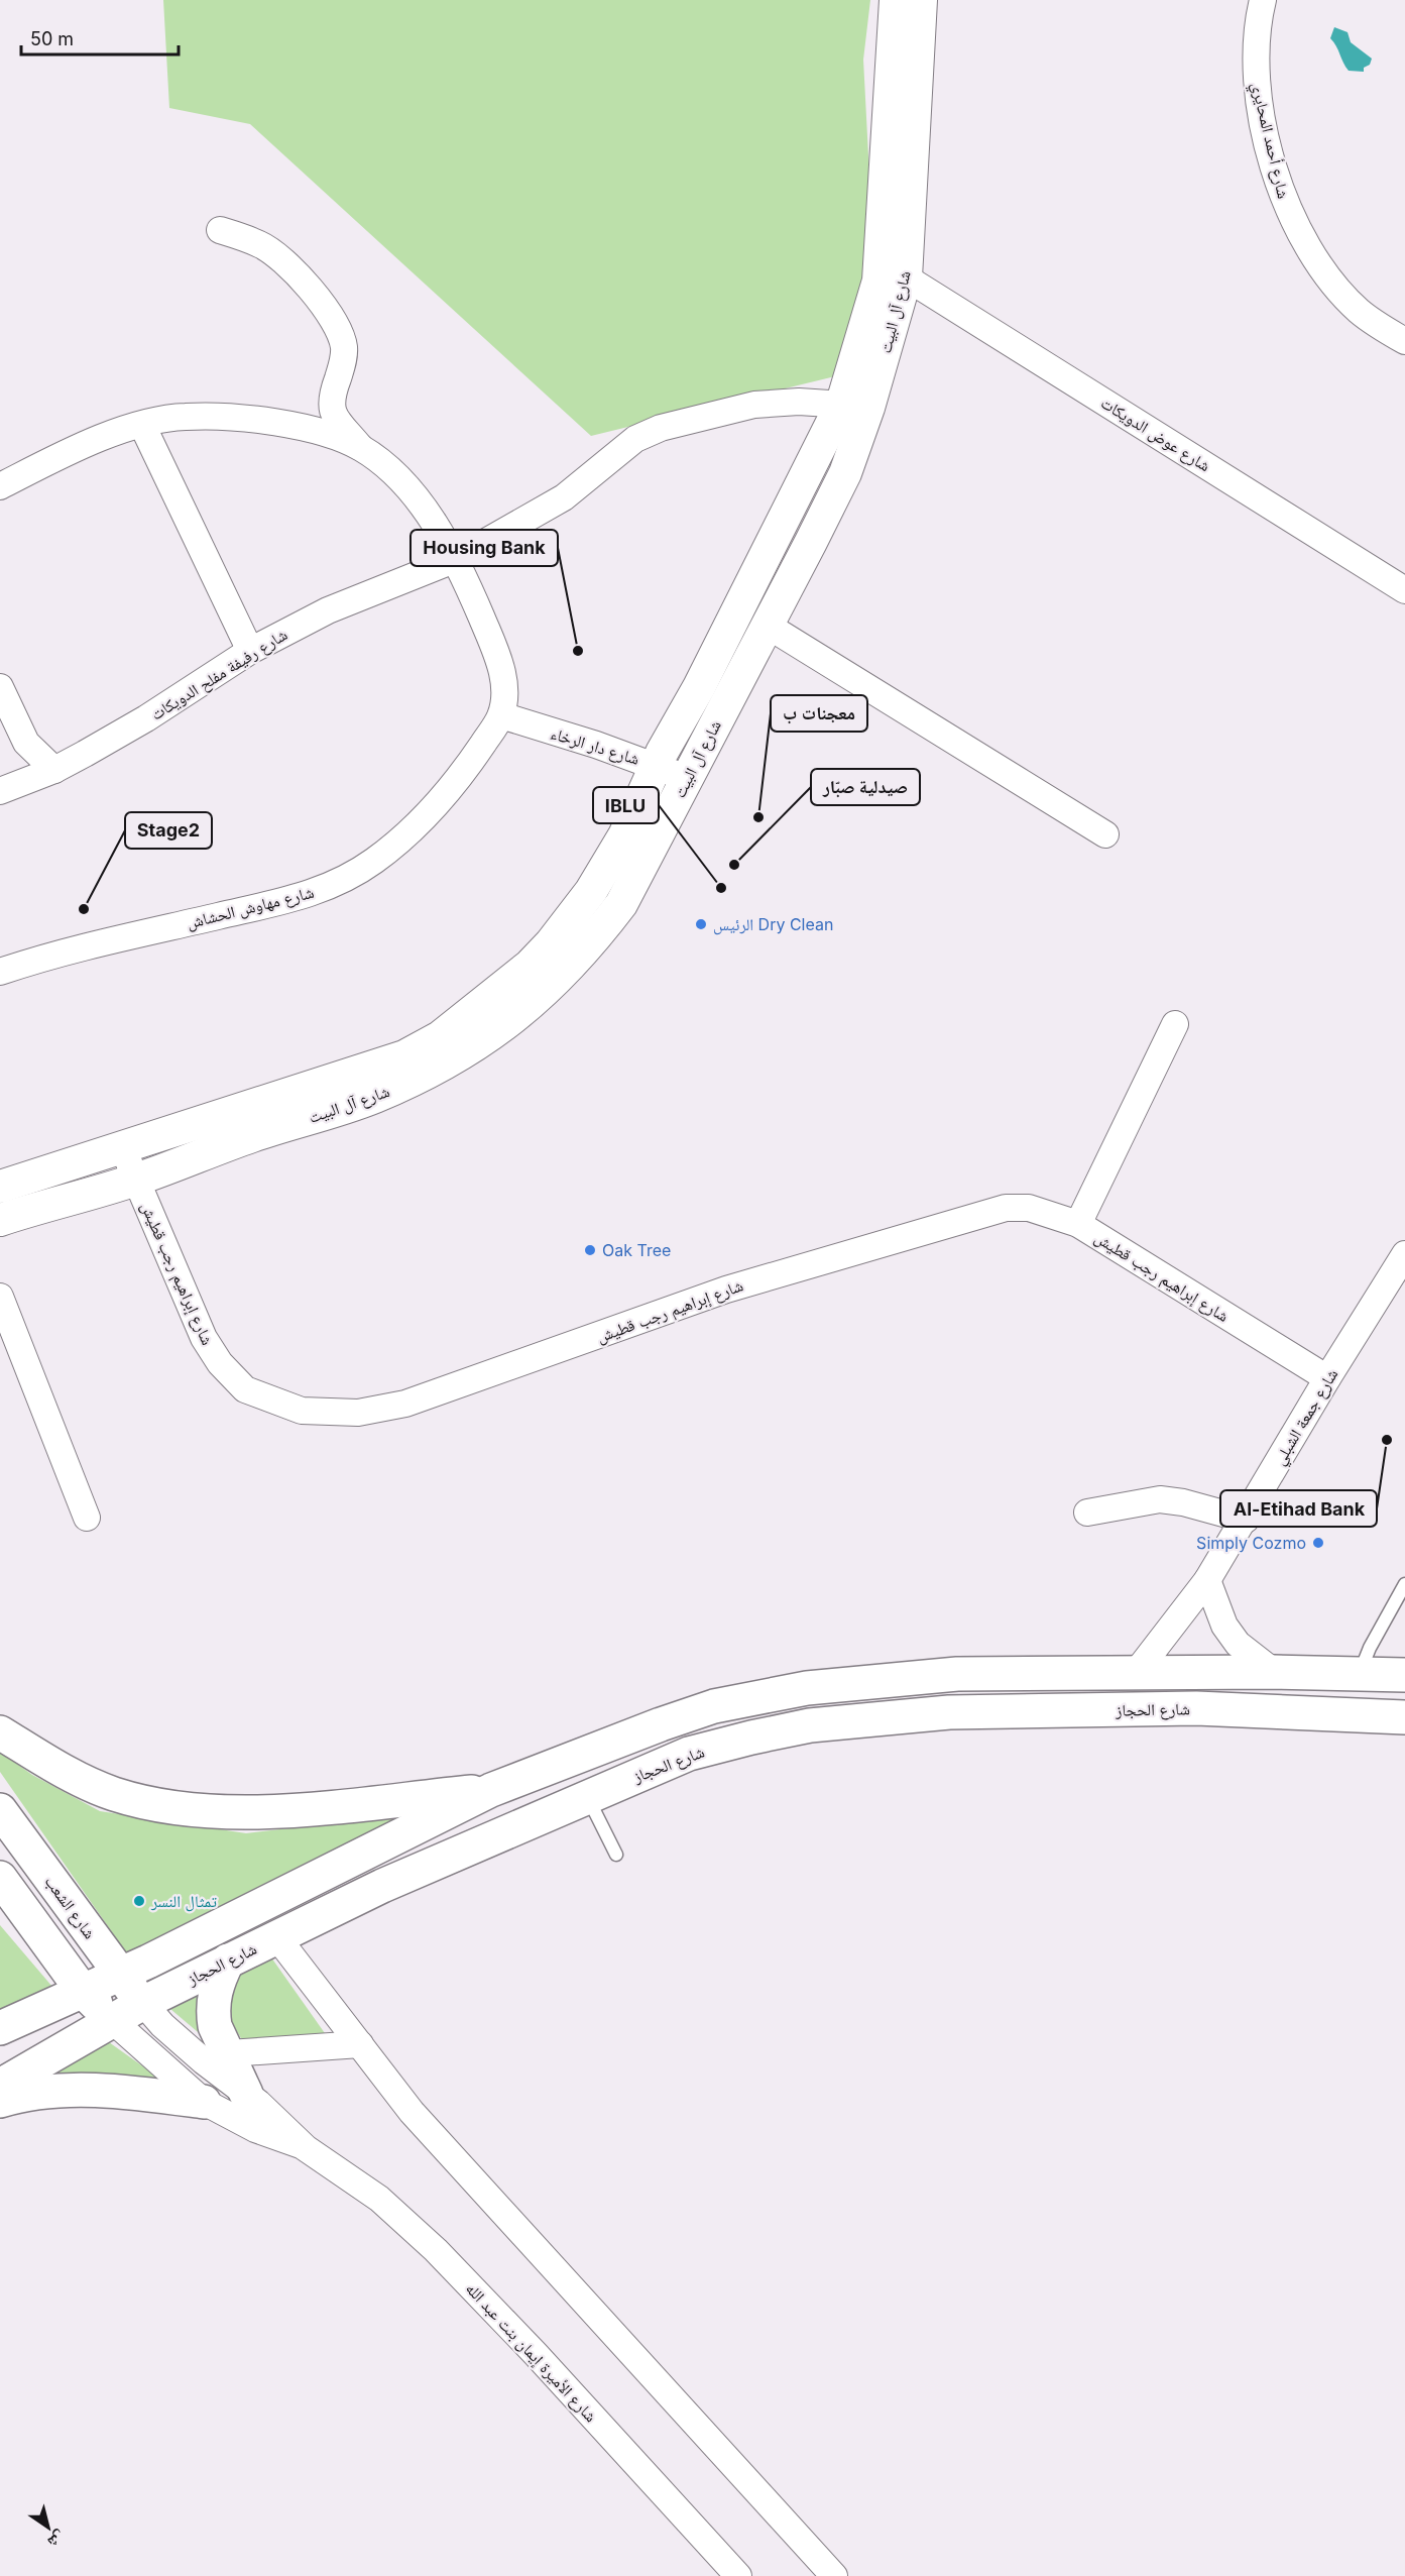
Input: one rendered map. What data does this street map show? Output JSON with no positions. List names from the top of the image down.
{
  "streets": {
    "main road": ["شارع الحجاز", "شارع الشعب"],
    "street": [
      "شارع أحمد المحايري",
      "شارع آل البيت",
      "شارع عوض الدويكات",
      "شارع رفيفة مفلح الدويكات",
      "شارع دار الرخاء",
      "شارع مهاوش الحشاش",
      "شارع إبراهيم رجب قطيش",
      "شارع جمعة الشبلي",
      "شارع الأميرة إيمان بنت عبد الله"
    ]
  },
  "crossings": [
    ["شارع آل البيت", "شارع عوض الدويكات"],
    ["شارع آل البيت", "شارع رفيفة مفلح الدويكات"],
    ["شارع آل البيت", "شارع دار الرخاء"],
    ["شارع آل البيت", "شارع إبراهيم رجب قطيش"],
    ["شارع رفيفة مفلح الدويكات", "شارع مهاوش الحشاش"],
    ["شارع دار الرخاء", "شارع مهاوش الحشاش"],
    ["شارع إبراهيم رجب قطيش", "شارع جمعة الشبلي"],
    ["شارع جمعة الشبلي", "شارع الحجاز"],
    ["شارع الحجاز", "شارع الشعب"],
    ["شارع الحجاز", "شارع الأميرة إيمان بنت عبد الله"],
    ["شارع الشعب", "شارع الأميرة إيمان بنت عبد الله"]
  ],
  "places": [
    "Housing Bank",
    "معجنات ب",
    "صيدلية صبّار",
    "IBLU",
    "Stage2",
    "الرئيس Dry Clean",
    "Oak Tree",
    "Al-Etihad Bank",
    "Simply Cozmo",
    "تمثال النسر"
  ],
  "scale_bar": "50 m",
  "north": "bottom right"
}
